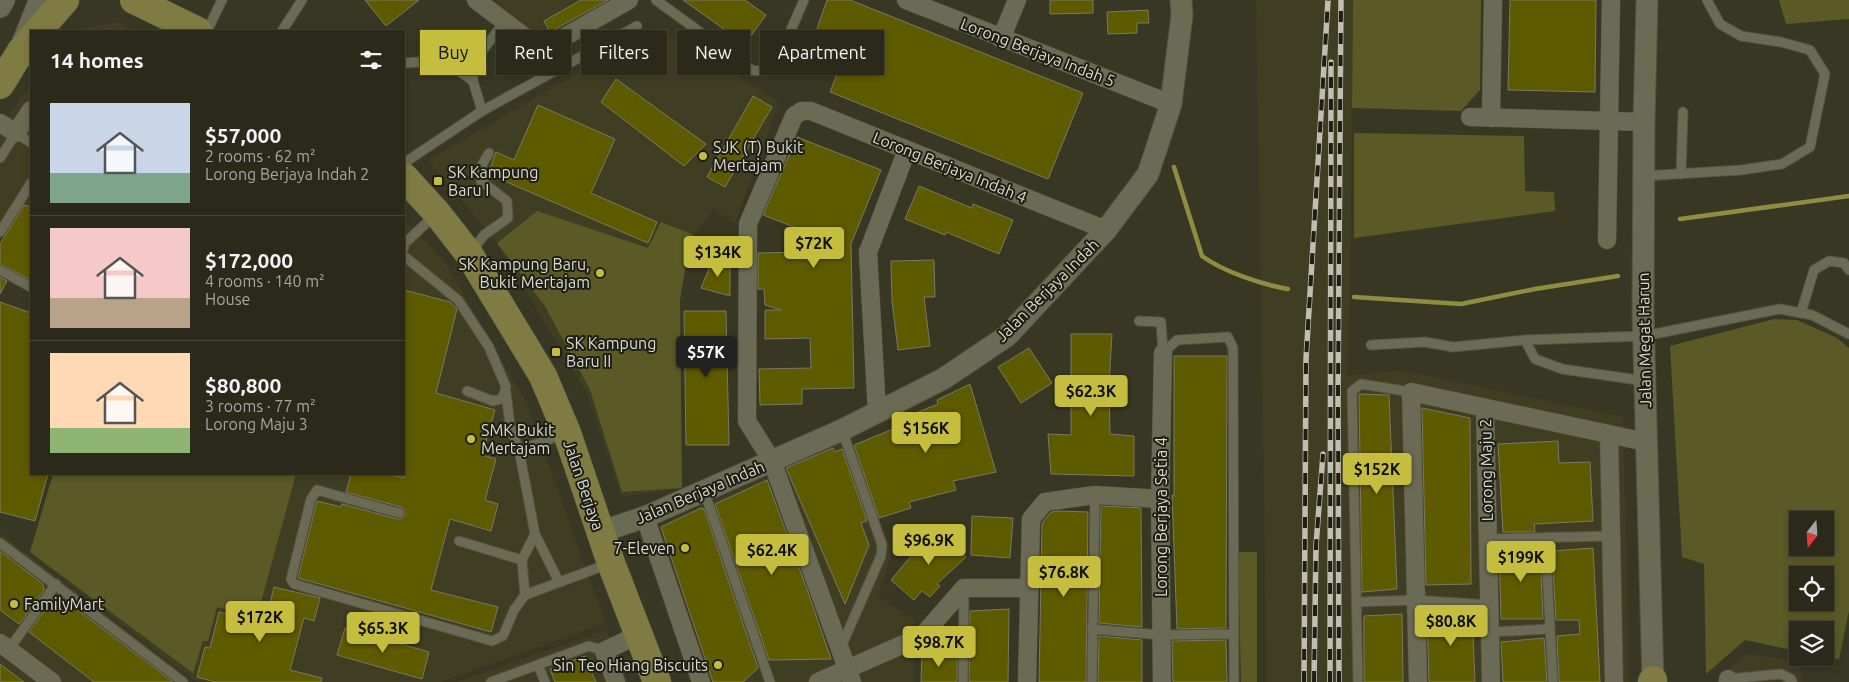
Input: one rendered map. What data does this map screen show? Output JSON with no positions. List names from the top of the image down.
{
  "streets": {
    "main road": ["Jalan Berjaya"],
    "street": [
      "Lorong Berjaya Indah 5",
      "Lorong Berjaya Indah 4",
      "Jalan Berjaya Indah",
      "Jalan Megat Harun",
      "Lorong Maju 2",
      "Lorong Berjaya Setia 4"
    ]
  },
  "crossings": [
    ["Lorong Berjaya Indah 5", "Jalan Berjaya Indah"],
    ["Lorong Berjaya Indah 4", "Jalan Berjaya Indah"],
    ["Jalan Berjaya Indah", "Jalan Berjaya"]
  ],
  "places": {
    "other": [
      "SJK (T) Bukit Mertajam",
      "SK Kampung Baru, Bukit Mertajam",
      "SMK Bukit Mertajam",
      "7-Eleven",
      "FamilyMart",
      "Sin Teo Hiang Biscuits"
    ],
    "transit": ["SK Kampung Baru I", "SK Kampung Baru II"]
  },
  "north": "bottom",
  "page": {
    "chip": [
      "Buy",
      "Rent",
      "Filters",
      "New",
      "Apartment"
    ],
    "heading": "14 homes",
    "list": [
      {
        "name": "$57,000",
        "note": "2 rooms · 62 m² · Lorong Berjaya Indah 2"
      },
      {
        "name": "$172,000",
        "note": "4 rooms · 140 m² · House"
      },
      {
        "name": "$80,800",
        "note": "3 rooms · 77 m² · Lorong Maju 3"
      }
    ],
    "price": [
      "$72K",
      "$134K",
      "$57K",
      "$62.3K",
      "$156K",
      "$152K",
      "$96.9K",
      "$62.4K",
      "$199K",
      "$76.8K",
      "$172K",
      "$80.8K",
      "$65.3K",
      "$98.7K"
    ]
  }
}
